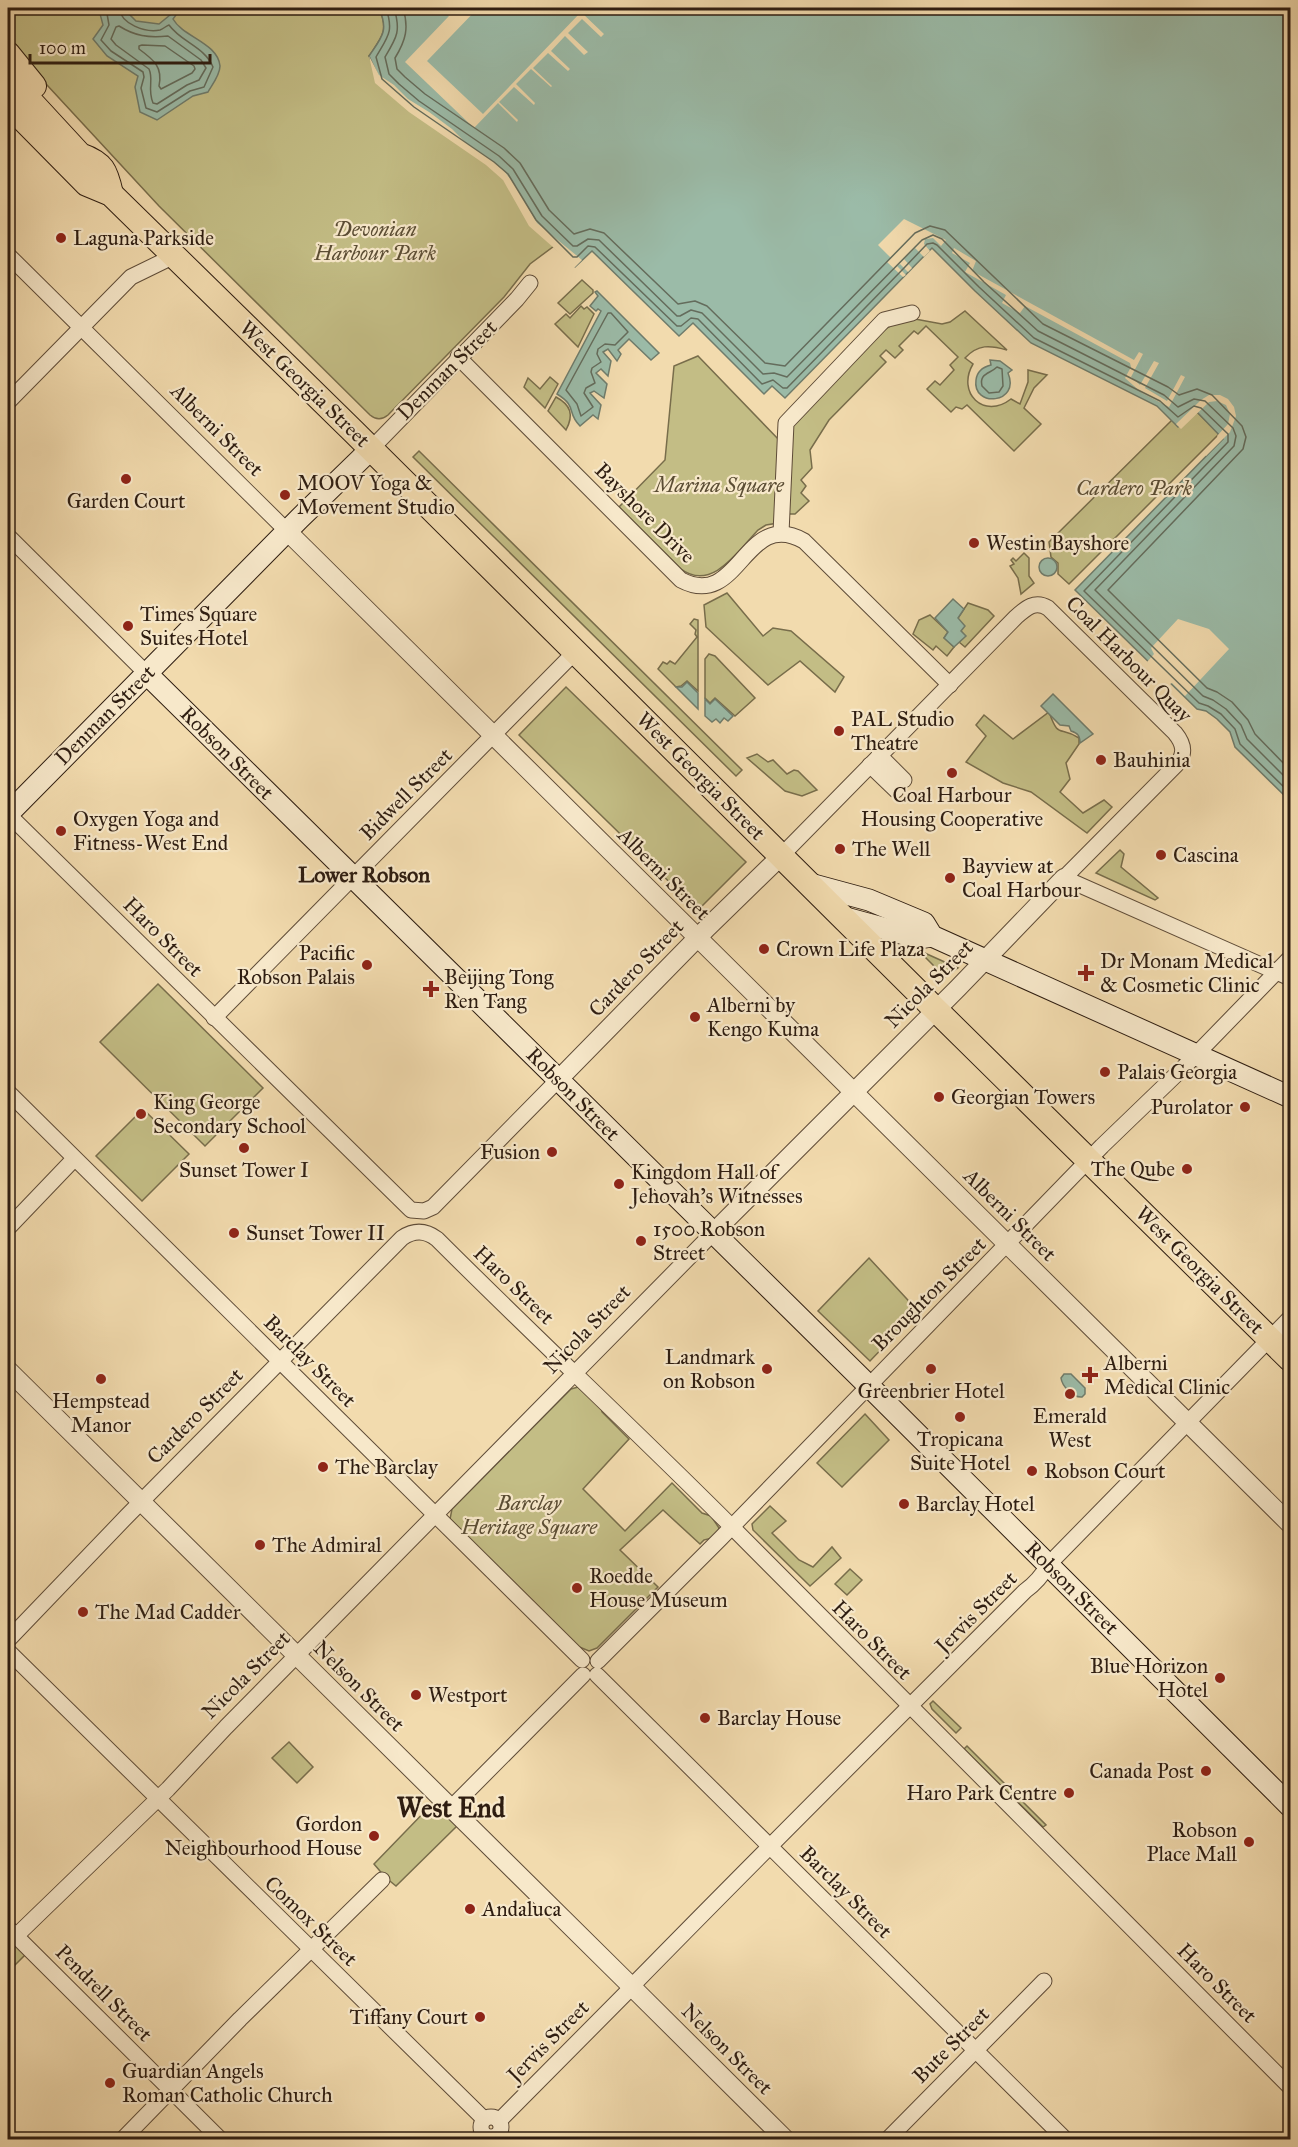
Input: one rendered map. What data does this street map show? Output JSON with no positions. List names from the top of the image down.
{
  "streets": {
    "highway": ["West Georgia Street"],
    "main road": ["Denman Street", "Robson Street"],
    "street": [
      "Alberni Street",
      "Bayshore Drive",
      "Coal Harbour Quay",
      "Bidwell Street",
      "Haro Street",
      "Cardero Street",
      "Nicola Street",
      "Broughton Street",
      "Barclay Street",
      "Jervis Street",
      "Nelson Street",
      "Comox Street",
      "Pendrell Street",
      "Bute Street"
    ]
  },
  "crossings": [
    ["Denman Street", "West Georgia Street"],
    ["Denman Street", "Alberni Street"],
    ["Denman Street", "Bayshore Drive"],
    ["Denman Street", "Robson Street"],
    ["Denman Street", "Haro Street"],
    ["West Georgia Street", "Bidwell Street"],
    ["West Georgia Street", "Cardero Street"],
    ["West Georgia Street", "Nicola Street"],
    ["West Georgia Street", "Broughton Street"],
    ["West Georgia Street", "Jervis Street"],
    ["Alberni Street", "Bidwell Street"],
    ["Alberni Street", "Cardero Street"],
    ["Alberni Street", "Nicola Street"],
    ["Alberni Street", "Broughton Street"],
    ["Alberni Street", "Jervis Street"],
    ["Coal Harbour Quay", "Cardero Street"],
    ["Coal Harbour Quay", "Nicola Street"],
    ["Robson Street", "Bidwell Street"],
    ["Robson Street", "Cardero Street"],
    ["Robson Street", "Nicola Street"],
    ["Robson Street", "Broughton Street"],
    ["Robson Street", "Jervis Street"],
    ["Bidwell Street", "Haro Street"],
    ["Haro Street", "Cardero Street"],
    ["Haro Street", "Nicola Street"],
    ["Haro Street", "Broughton Street"],
    ["Haro Street", "Jervis Street"],
    ["Cardero Street", "Barclay Street"],
    ["Cardero Street", "Nelson Street"],
    ["Nicola Street", "Barclay Street"],
    ["Nicola Street", "Nelson Street"],
    ["Nicola Street", "Comox Street"],
    ["Nicola Street", "Pendrell Street"],
    ["Broughton Street", "Barclay Street"],
    ["Broughton Street", "Nelson Street"],
    ["Barclay Street", "Jervis Street"],
    ["Barclay Street", "Bute Street"],
    ["Jervis Street", "Nelson Street"],
    ["Jervis Street", "Comox Street"]
  ],
  "districts": ["Lower Robson", "West End"],
  "parks": [
    "Devonian Harbour Park",
    "Marina Square",
    "Cardero Park",
    "Barclay Heritage Square"
  ],
  "places": {
    "other": [
      "Laguna Parkside",
      "Garden Court",
      "MOOV Yoga & Movement Studio",
      "Westin Bayshore",
      "Times Square Suites Hotel",
      "PAL Studio Theatre",
      "Bauhinia",
      "Coal Harbour Housing Cooperative",
      "Oxygen Yoga and Fitness-West End",
      "The Well",
      "Cascina",
      "Bayview at Coal Harbour",
      "Crown Life Plaza",
      "Pacific Robson Palais",
      "Alberni by Kengo Kuma",
      "Palais Georgia",
      "Georgian Towers",
      "Purolator",
      "King George Secondary School",
      "Sunset Tower I",
      "Fusion",
      "The Qube",
      "Kingdom Hall of Jehovah's Witnesses",
      "Sunset Tower II",
      "1500 Robson Street",
      "Landmark on Robson",
      "Greenbrier Hotel",
      "Hempstead Manor",
      "Emerald West",
      "Tropicana Suite Hotel",
      "The Barclay",
      "Robson Court",
      "Barclay Hotel",
      "The Admiral",
      "Roedde House Museum",
      "The Mad Cadder",
      "Blue Horizon Hotel",
      "Westport",
      "Barclay House",
      "Canada Post",
      "Haro Park Centre",
      "Gordon Neighbourhood House",
      "Robson Place Mall",
      "Andaluca",
      "Tiffany Court",
      "Guardian Angels Roman Catholic Church"
    ],
    "health": ["Dr Monam Medical & Cosmetic Clinic", "Beijing Tong Ren Tang", "Alberni Medical Clinic"]
  },
  "scale_bar": "100 m"
}
